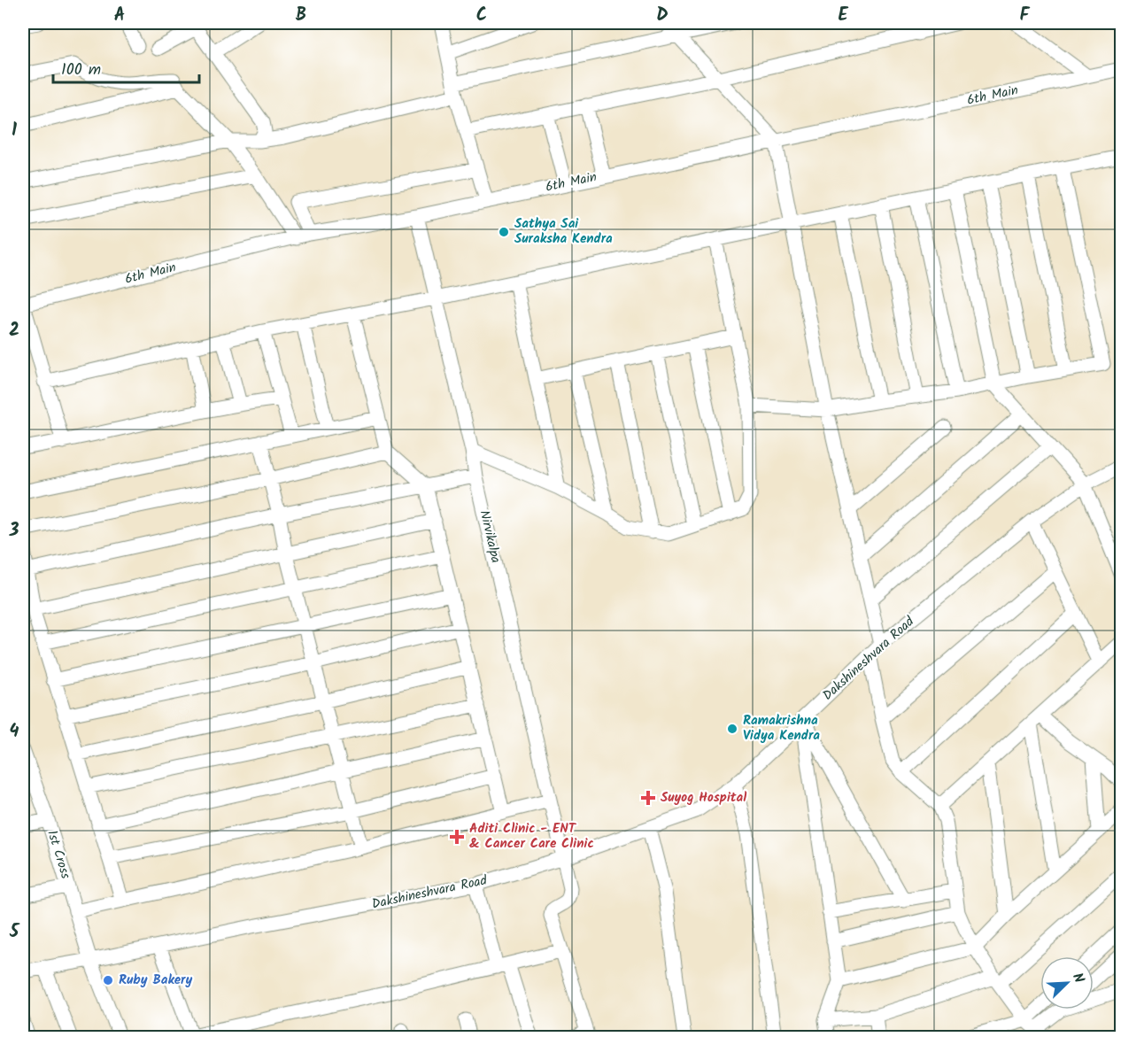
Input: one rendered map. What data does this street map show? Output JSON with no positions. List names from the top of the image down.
{
  "streets": {
    "street": [
      "6th Main",
      "Nirvikalpa",
      "Dakshineshvara Road",
      "1st Cross"
    ]
  },
  "crossings": [
    ["6th Main", "Nirvikalpa"],
    ["Nirvikalpa", "Dakshineshvara Road"],
    ["Dakshineshvara Road", "1st Cross"]
  ],
  "places": {
    "other": ["Sathya Sai Suraksha Kendra", "Ramakrishna Vidya Kendra", "Ruby Bakery"],
    "health": ["Suyog Hospital", "Aditi Clinic - ENT & Cancer Care Clinic"]
  },
  "scale_bar": "100 m",
  "north": "top right",
  "grid": {
    "columns": [
      "A",
      "B",
      "C",
      "D",
      "E",
      "F"
    ],
    "rows": [
      "1",
      "2",
      "3",
      "4",
      "5"
    ]
  }
}
